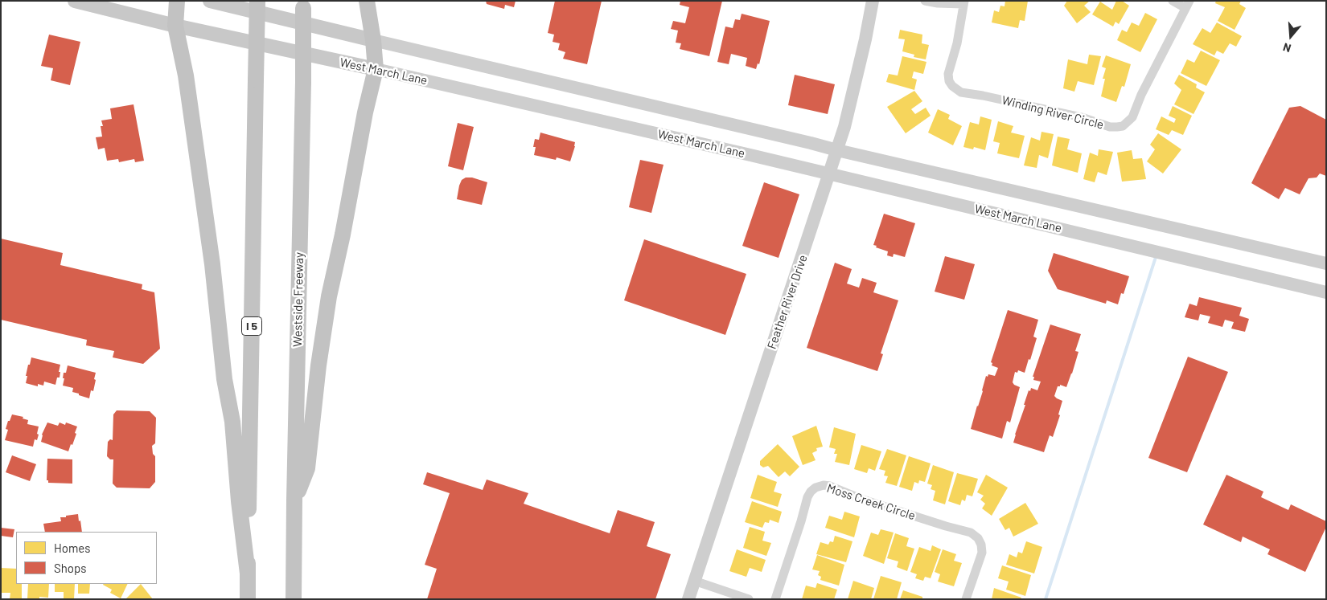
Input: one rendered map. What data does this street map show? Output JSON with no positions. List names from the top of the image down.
{
  "streets": {
    "highway": ["Westside Freeway", "I 5"],
    "main road": ["West March Lane", "Feather River Drive"],
    "street": ["Winding River Circle", "Moss Creek Circle"]
  },
  "crossings": [
    ["West March Lane", "Feather River Drive"]
  ],
  "legend": ["Homes", "Shops"],
  "north": "bottom"
}
